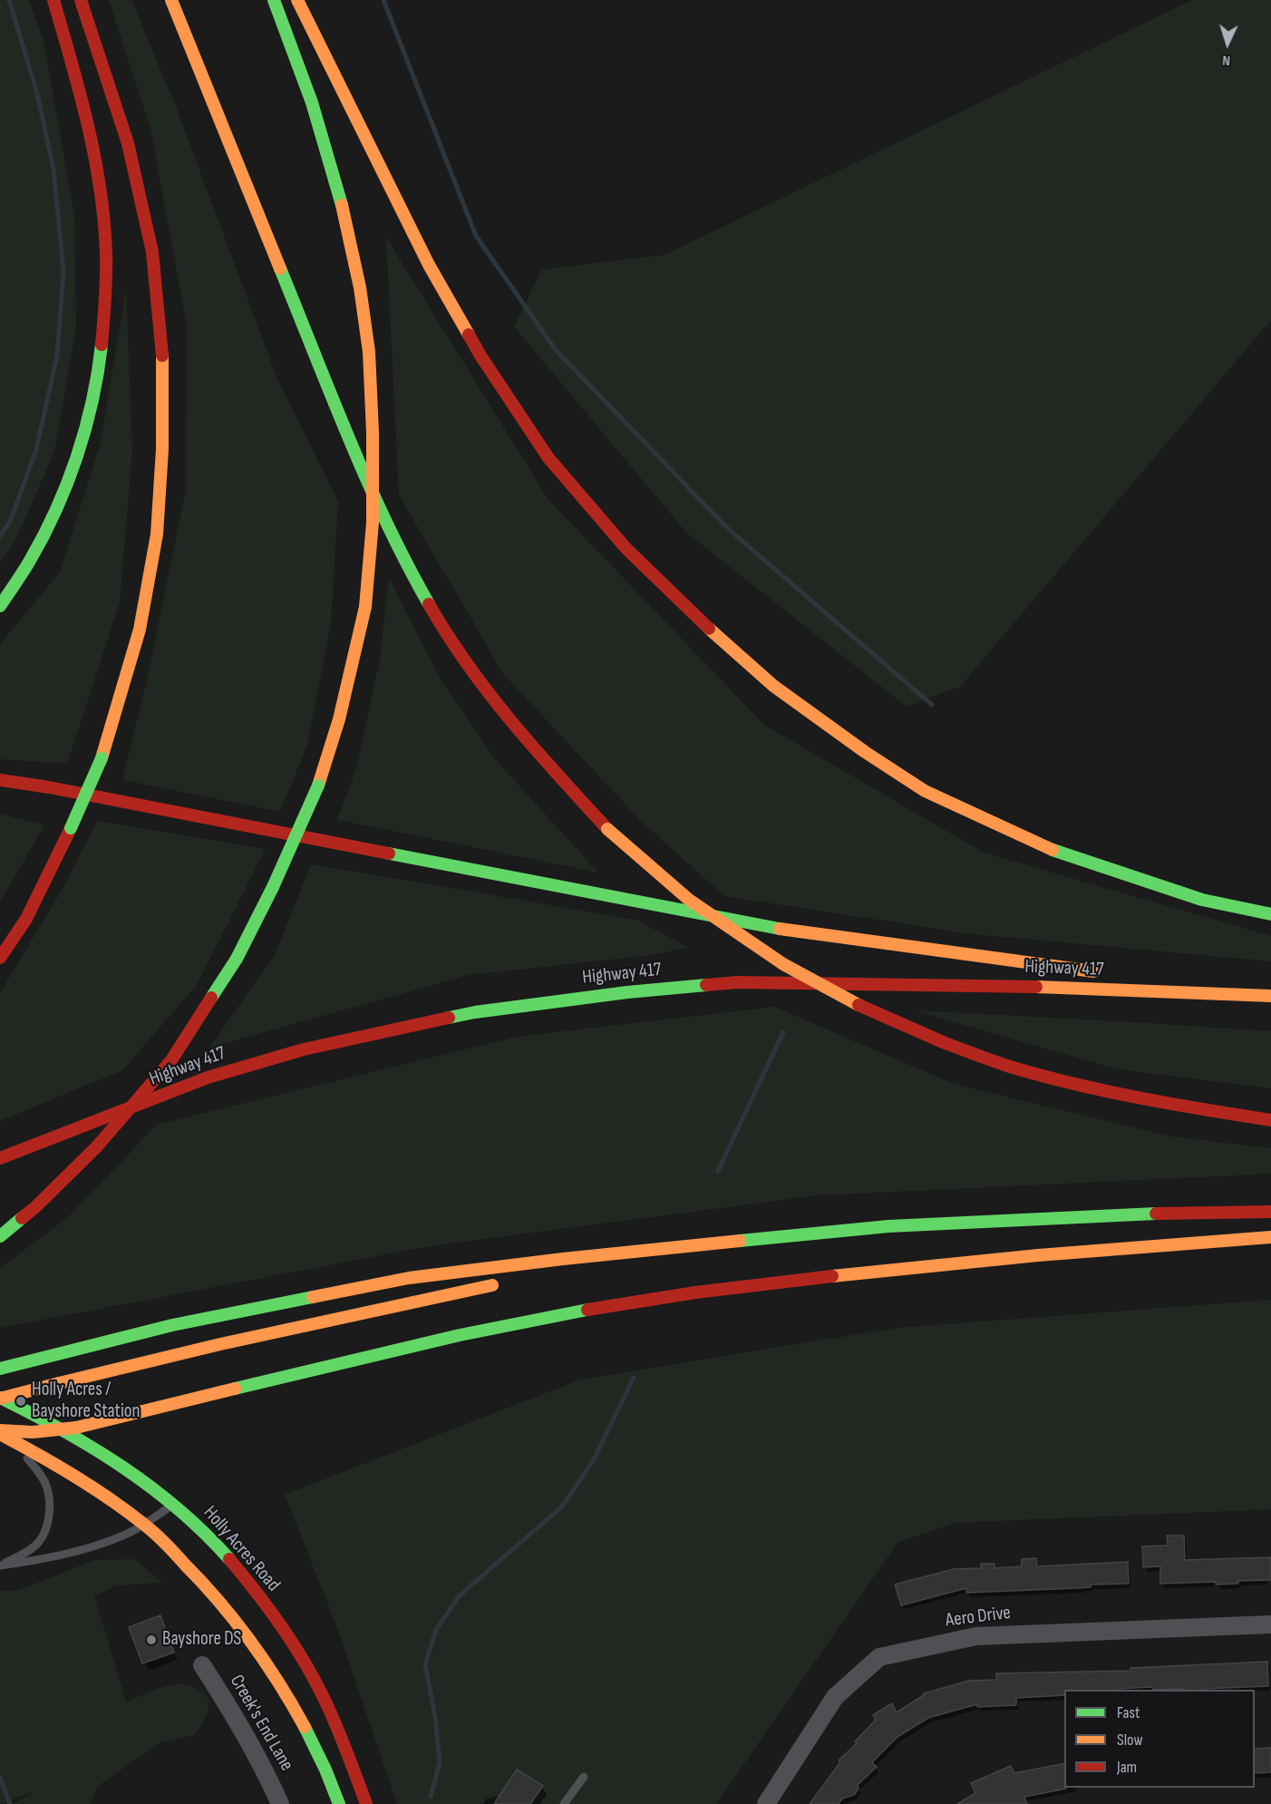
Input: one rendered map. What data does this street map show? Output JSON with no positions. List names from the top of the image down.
{
  "streets": {
    "main road": ["Highway 417", "Holly Acres Road"],
    "street": ["Aero Drive", "Creek's End Lane"]
  },
  "places": ["Holly Acres / Bayshore Station", "Bayshore DS"],
  "legend": ["Fast", "Slow", "Jam"],
  "north": "bottom"
}
